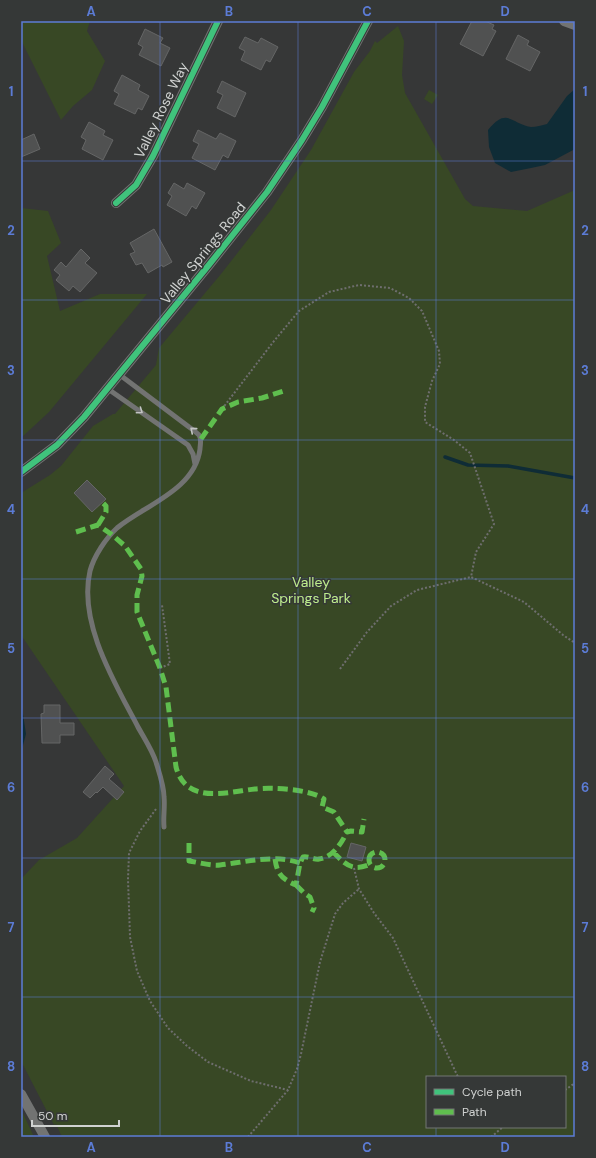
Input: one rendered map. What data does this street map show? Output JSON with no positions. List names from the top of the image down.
{
  "streets": {
    "street": ["Valley Rose Way", "Valley Springs Road"]
  },
  "parks": ["Valley Springs Park"],
  "legend": ["Cycle path", "Path"],
  "scale_bar": "50 m",
  "grid": {
    "columns": [
      "A",
      "B",
      "C",
      "D"
    ],
    "rows": [
      "1",
      "2",
      "3",
      "4",
      "5",
      "6",
      "7",
      "8"
    ]
  }
}
